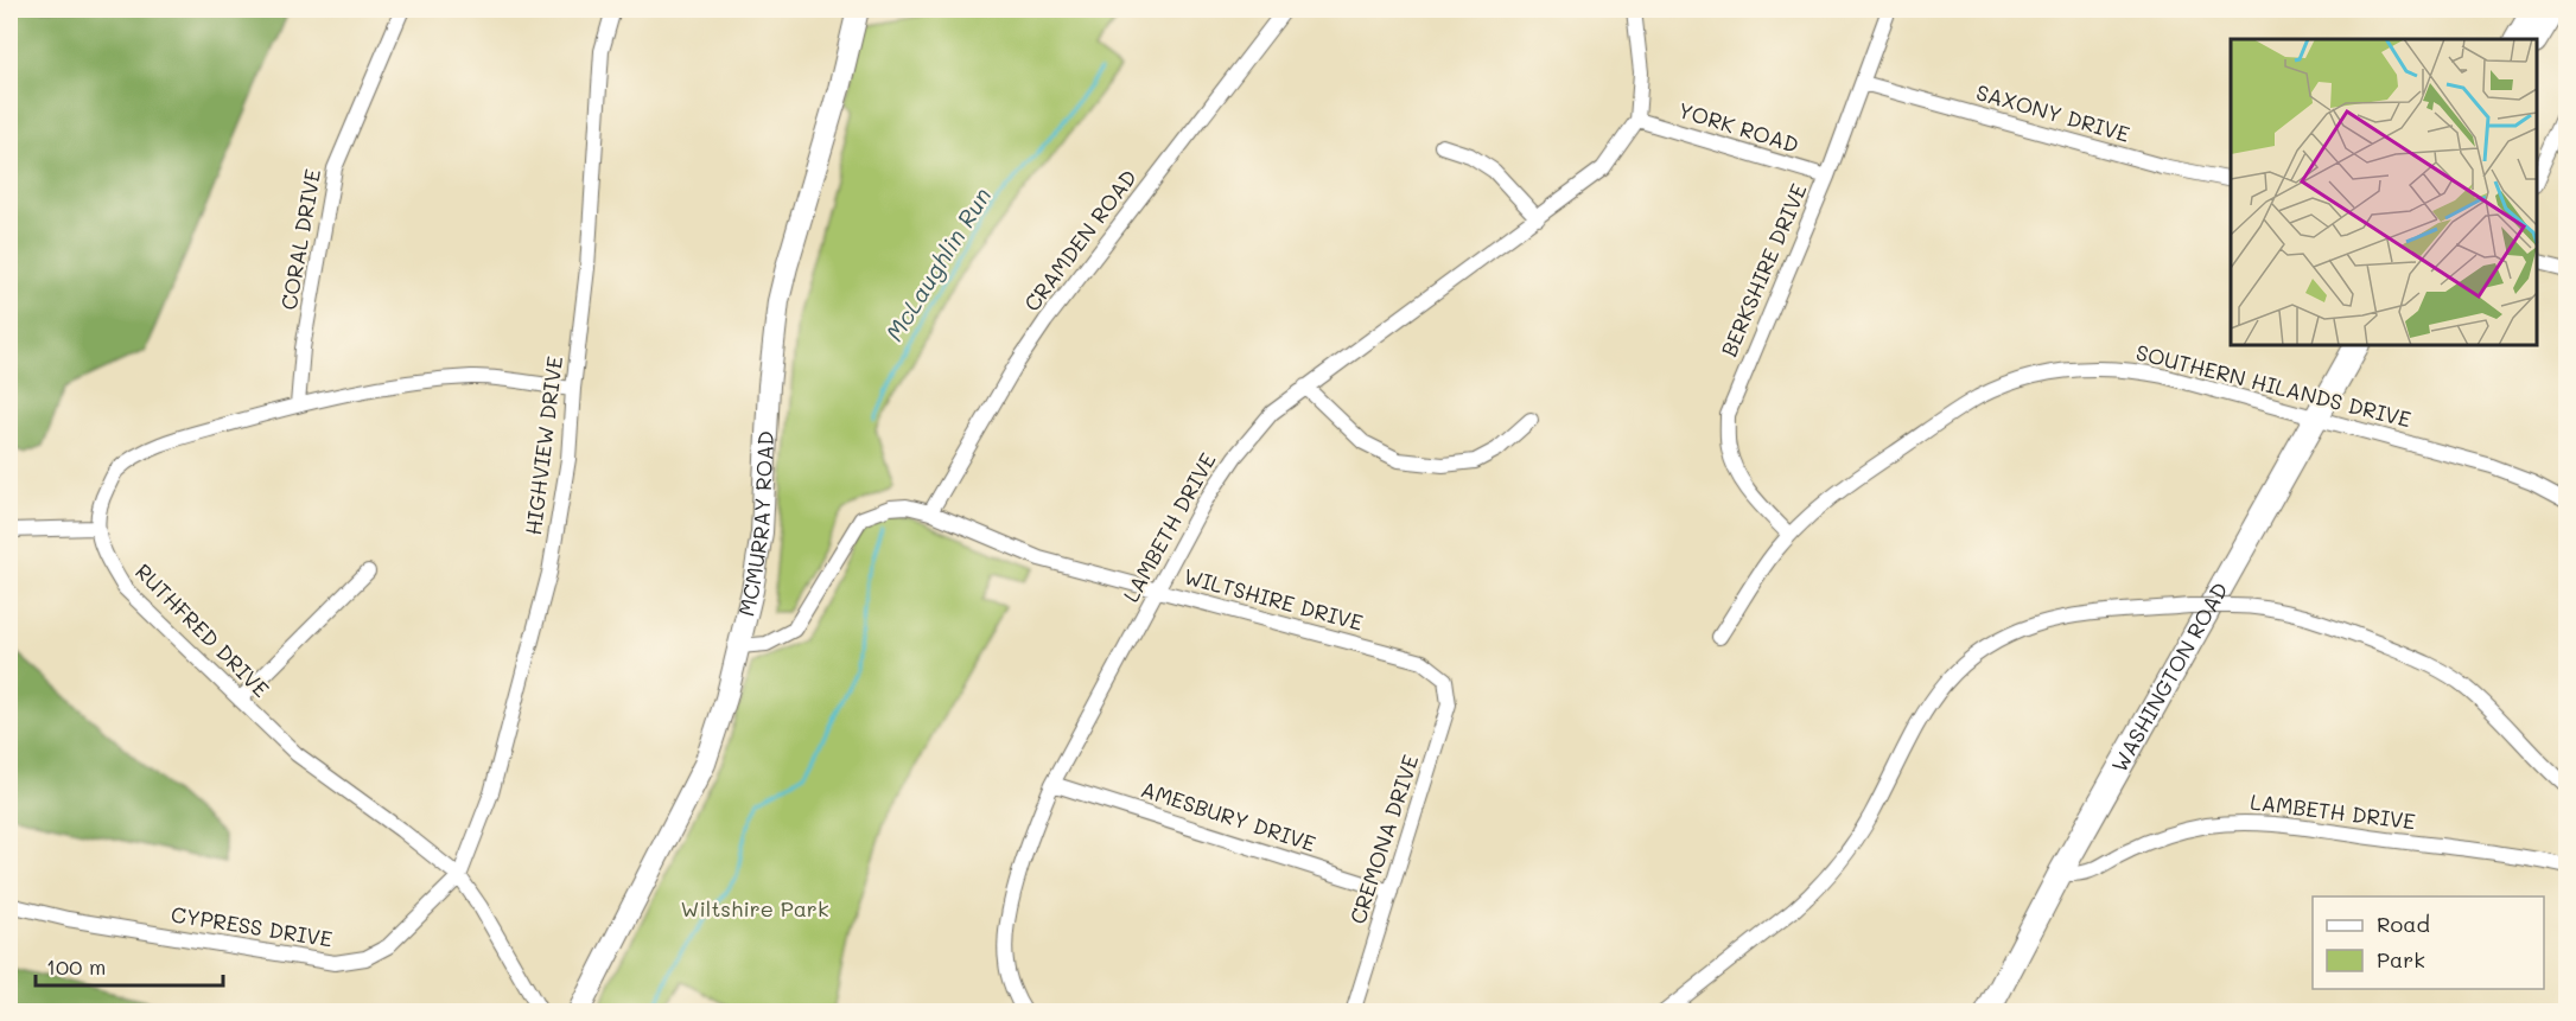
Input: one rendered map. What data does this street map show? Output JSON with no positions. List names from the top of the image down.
{
  "streets": {
    "main road": ["MCMURRAY ROAD", "WASHINGTON ROAD"],
    "street": [
      "SAXONY DRIVE",
      "YORK ROAD",
      "CORAL DRIVE",
      "CRAMDEN ROAD",
      "BERKSHIRE DRIVE",
      "SOUTHERN HILANDS DRIVE",
      "HIGHVIEW DRIVE",
      "LAMBETH DRIVE",
      "WILTSHIRE DRIVE",
      "RUTHFRED DRIVE",
      "AMESBURY DRIVE",
      "CREMONA DRIVE",
      "CYPRESS DRIVE"
    ]
  },
  "crossings": [
    ["SAXONY DRIVE", "BERKSHIRE DRIVE"],
    ["YORK ROAD", "BERKSHIRE DRIVE"],
    ["YORK ROAD", "LAMBETH DRIVE"],
    ["CRAMDEN ROAD", "WILTSHIRE DRIVE"],
    ["BERKSHIRE DRIVE", "SOUTHERN HILANDS DRIVE"],
    ["SOUTHERN HILANDS DRIVE", "WASHINGTON ROAD"],
    ["HIGHVIEW DRIVE", "RUTHFRED DRIVE"],
    ["HIGHVIEW DRIVE", "CYPRESS DRIVE"],
    ["MCMURRAY ROAD", "WILTSHIRE DRIVE"],
    ["LAMBETH DRIVE", "WILTSHIRE DRIVE"],
    ["LAMBETH DRIVE", "WASHINGTON ROAD"],
    ["LAMBETH DRIVE", "AMESBURY DRIVE"],
    ["WILTSHIRE DRIVE", "CREMONA DRIVE"],
    ["RUTHFRED DRIVE", "CYPRESS DRIVE"],
    ["AMESBURY DRIVE", "CREMONA DRIVE"]
  ],
  "water": ["McLaughlin Run"],
  "parks": ["Wiltshire Park"],
  "legend": ["Road", "Park"],
  "scale_bar": "100 m"
}
